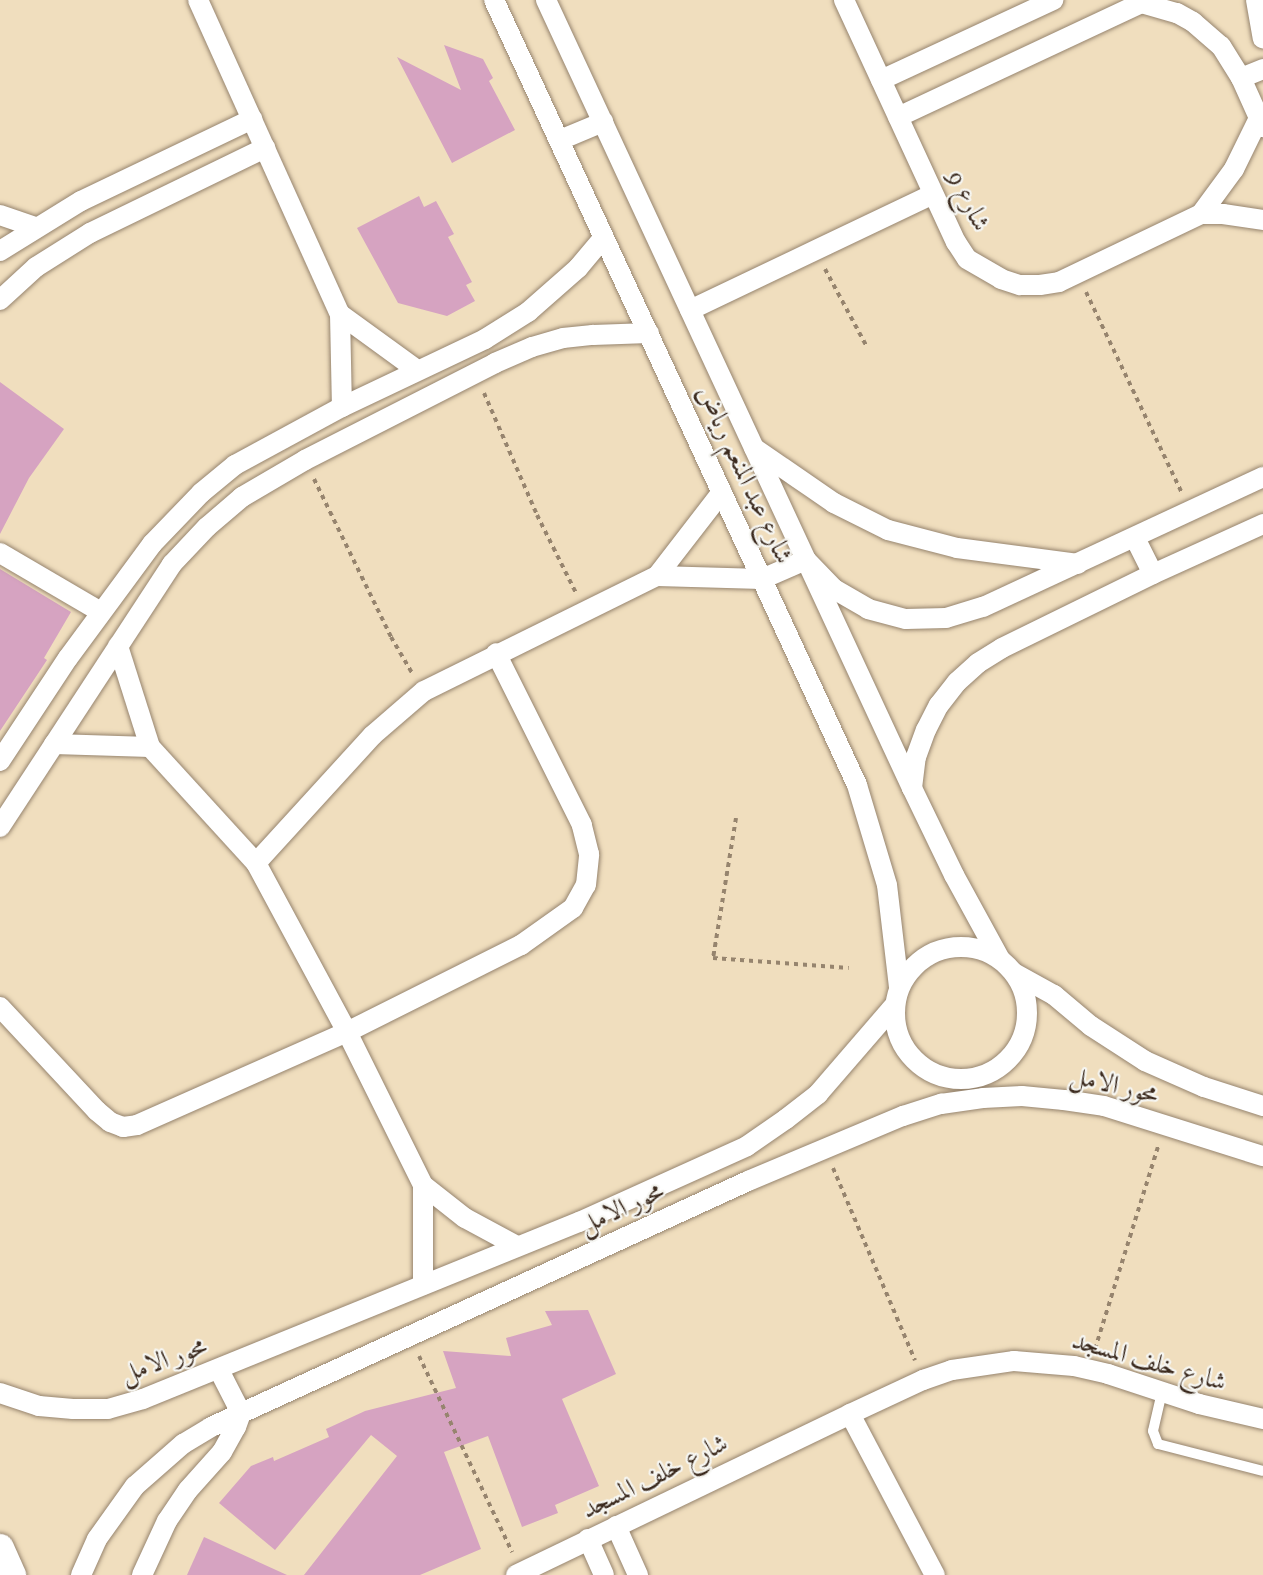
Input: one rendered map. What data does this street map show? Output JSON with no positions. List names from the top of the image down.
{
  "streets": {
    "street": [
      "شارع 9",
      "شارع عبد المنعم رياض",
      "محور الامل",
      "شارع خلف المسجد"
    ]
  },
  "crossings": [
    ["شارع عبد المنعم رياض", "محور الامل"]
  ]
}
